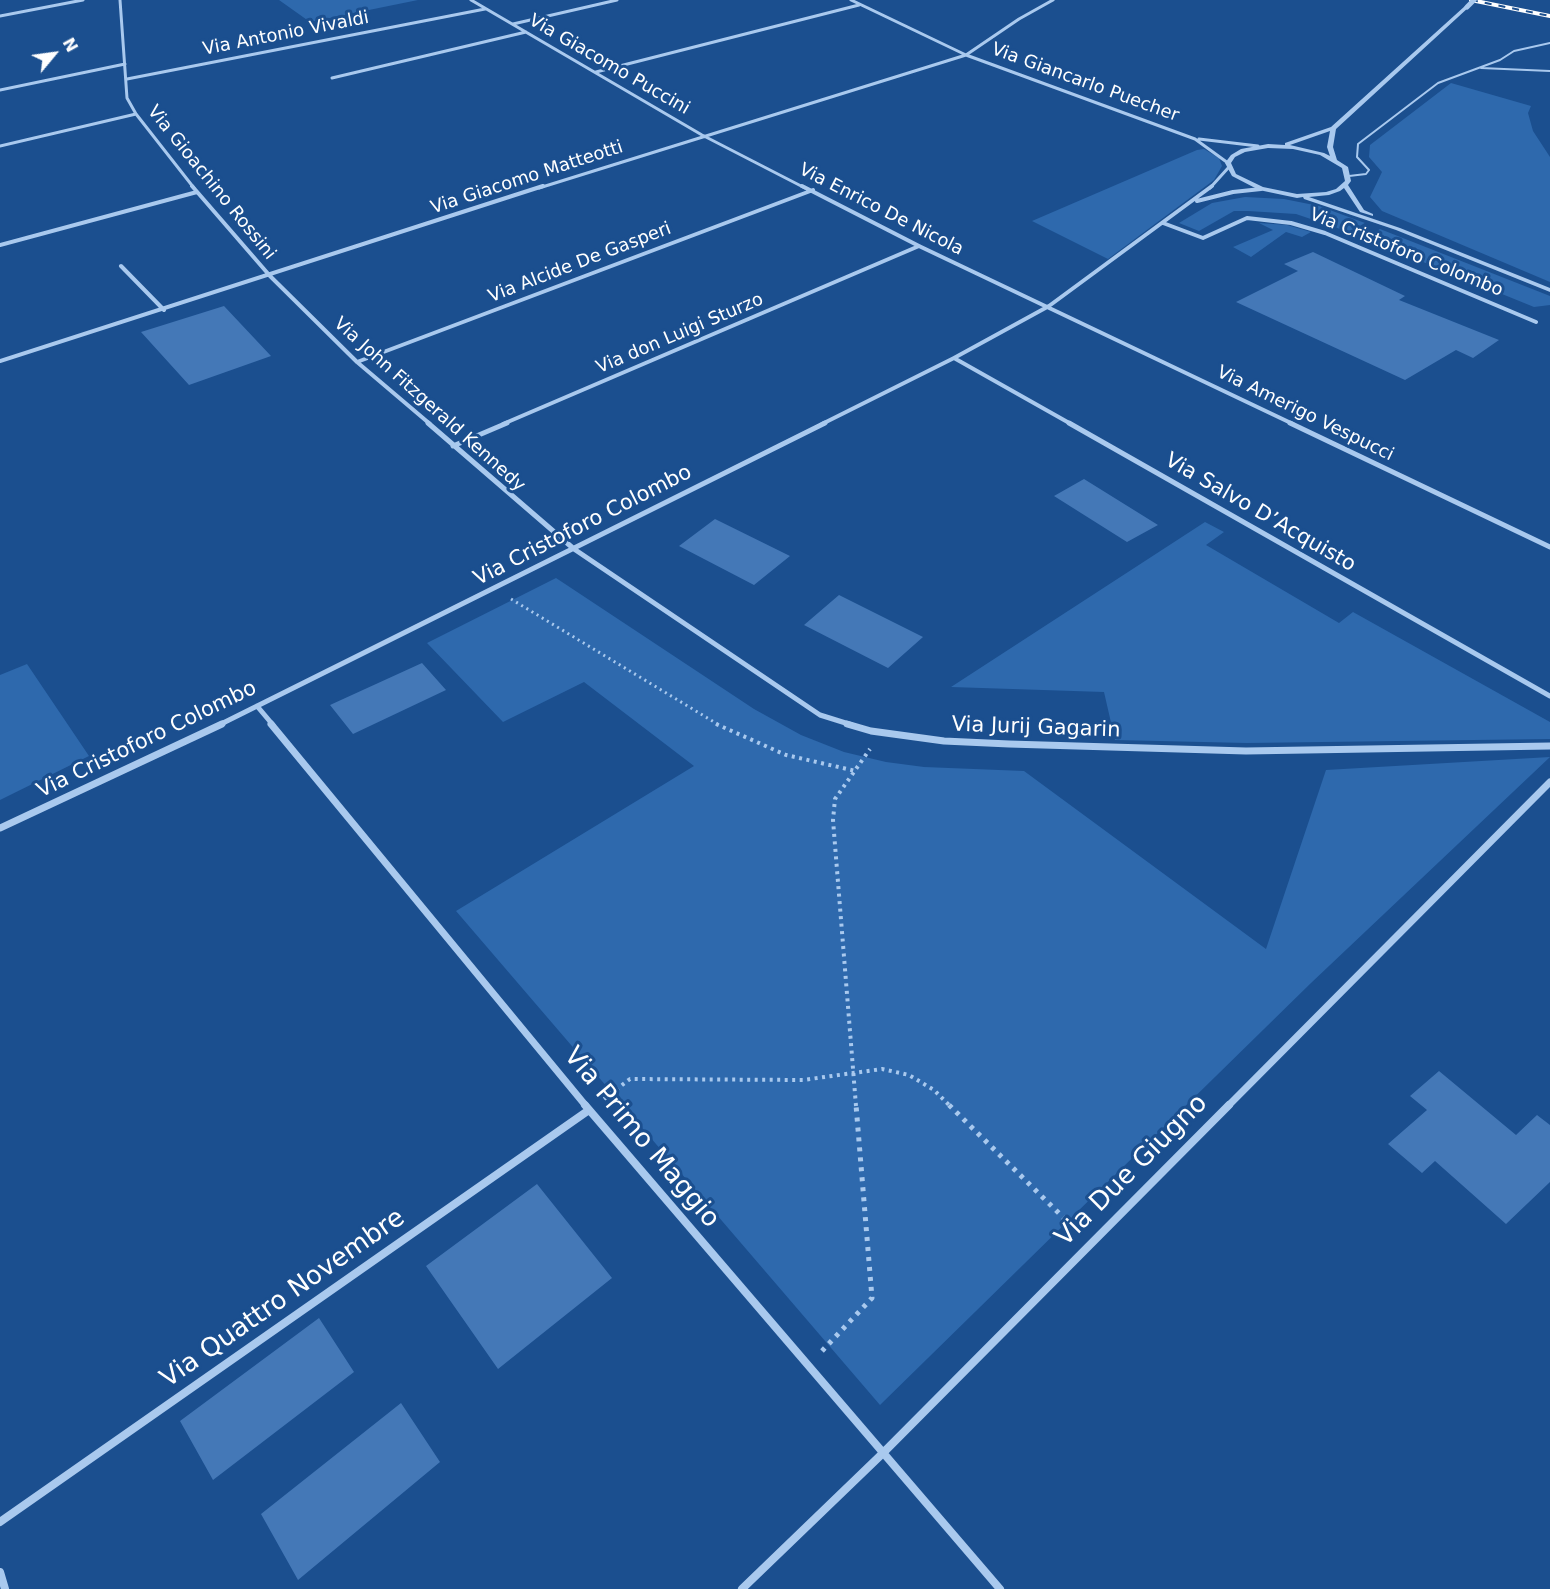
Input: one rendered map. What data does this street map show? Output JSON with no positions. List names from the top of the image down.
{
  "streets": {
    "street": [
      "Via Antonio Vivaldi",
      "Via Giacomo Puccini",
      "Via Giancarlo Puecher",
      "Via Giacomo Matteotti",
      "Via Gioachino Rossini",
      "Via Enrico De Nicola",
      "Via Cristoforo Colombo",
      "Via Alcide De Gasperi",
      "Via don Luigi Sturzo",
      "Via John Fitzgerald Kennedy",
      "Via Amerigo Vespucci",
      "Via Salvo D’Acquisto",
      "Via Jurij Gagarin",
      "Via Primo Maggio",
      "Via Due Giugno",
      "Via Quattro Novembre"
    ]
  },
  "crossings": [
    ["Via Antonio Vivaldi", "Via Giacomo Puccini"],
    ["Via Antonio Vivaldi", "Via Gioachino Rossini"],
    ["Via Giacomo Puccini", "Via Giacomo Matteotti"],
    ["Via Giacomo Puccini", "Via Enrico De Nicola"],
    ["Via Giancarlo Puecher", "Via Giacomo Matteotti"],
    ["Via Giancarlo Puecher", "Via Cristoforo Colombo"],
    ["Via Giacomo Matteotti", "Via Gioachino Rossini"],
    ["Via Giacomo Matteotti", "Via Enrico De Nicola"],
    ["Via Giacomo Matteotti", "Via John Fitzgerald Kennedy"],
    ["Via Gioachino Rossini", "Via John Fitzgerald Kennedy"],
    ["Via Enrico De Nicola", "Via Cristoforo Colombo"],
    ["Via Enrico De Nicola", "Via Alcide De Gasperi"],
    ["Via Enrico De Nicola", "Via don Luigi Sturzo"],
    ["Via Enrico De Nicola", "Via Amerigo Vespucci"],
    ["Via Cristoforo Colombo", "Via John Fitzgerald Kennedy"],
    ["Via Cristoforo Colombo", "Via Amerigo Vespucci"],
    ["Via Cristoforo Colombo", "Via Salvo D’Acquisto"],
    ["Via Cristoforo Colombo", "Via Jurij Gagarin"],
    ["Via Cristoforo Colombo", "Via Primo Maggio"],
    ["Via Alcide De Gasperi", "Via John Fitzgerald Kennedy"],
    ["Via don Luigi Sturzo", "Via John Fitzgerald Kennedy"],
    ["Via John Fitzgerald Kennedy", "Via Jurij Gagarin"],
    ["Via Primo Maggio", "Via Due Giugno"],
    ["Via Primo Maggio", "Via Quattro Novembre"]
  ],
  "north": "top right"
}
